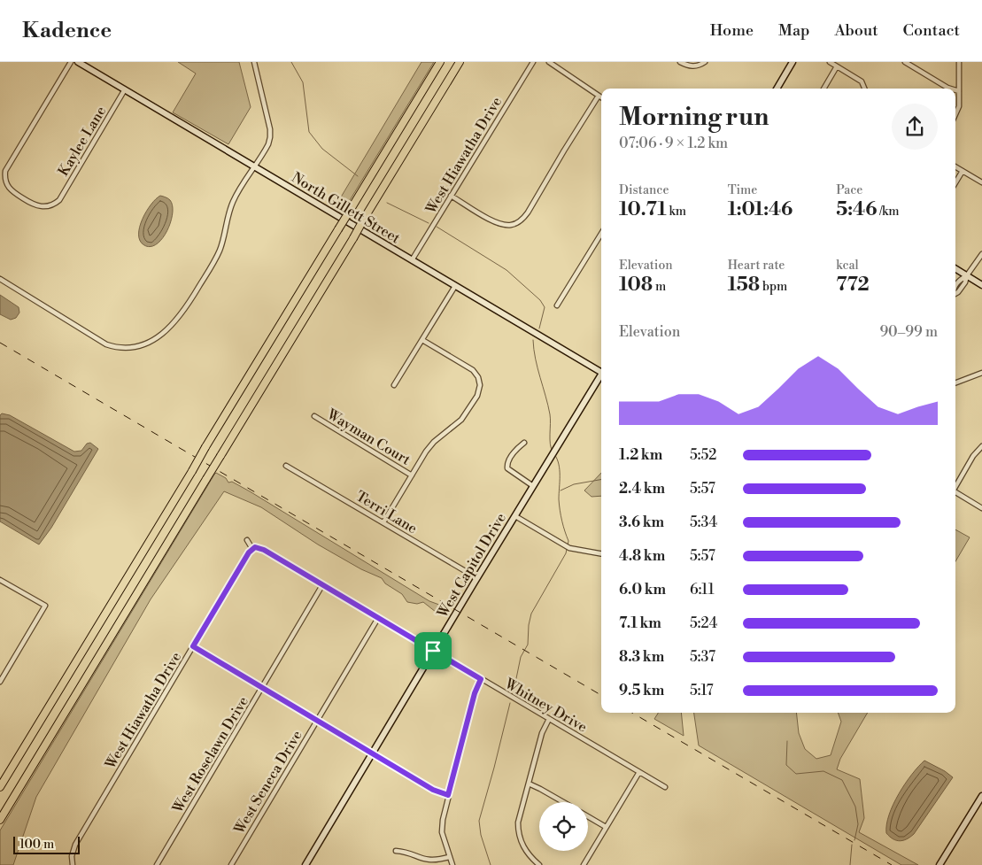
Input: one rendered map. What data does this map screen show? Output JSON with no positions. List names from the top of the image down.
{
  "streets": {
    "street": [
      "Kaylee Lane",
      "West Hiawatha Drive",
      "North Gillett Street",
      "Wayman Court",
      "Terri Lane",
      "West Capitol Drive",
      "Whitney Drive",
      "West Roselawn Drive",
      "West Seneca Drive"
    ]
  },
  "crossings": [
    ["Kaylee Lane", "North Gillett Street"],
    ["West Hiawatha Drive", "North Gillett Street"],
    ["West Hiawatha Drive", "Whitney Drive"],
    ["Terri Lane", "West Capitol Drive"],
    ["West Capitol Drive", "Whitney Drive"],
    ["Whitney Drive", "West Roselawn Drive"],
    ["Whitney Drive", "West Seneca Drive"]
  ],
  "scale_bar": "100 m",
  "page": {
    "header": "Kadence",
    "nav": [
      "Home",
      "Map",
      "About",
      "Contact"
    ],
    "heading": ["Morning run", "07:06 · 9 × 1.2 km"],
    "stats": [
      ["Distance", "10.71 km"],
      ["Time", "1:01:46"],
      ["Pace", "5:46 /km"],
      ["Elevation", "108 m"],
      ["Heart rate", "158 bpm"],
      ["kcal", "772"]
    ],
    "chart": ["Elevation", "90–99 m"],
    "list": [
      {
        "name": "1.2 km",
        "note": "5:52"
      },
      {
        "name": "2.4 km",
        "note": "5:57"
      },
      {
        "name": "3.6 km",
        "note": "5:34"
      },
      {
        "name": "4.8 km",
        "note": "5:57"
      },
      {
        "name": "6.0 km",
        "note": "6:11"
      },
      {
        "name": "7.1 km",
        "note": "5:24"
      },
      {
        "name": "8.3 km",
        "note": "5:37"
      },
      {
        "name": "9.5 km",
        "note": "5:17"
      }
    ],
    "scale": "100 m"
  }
}
